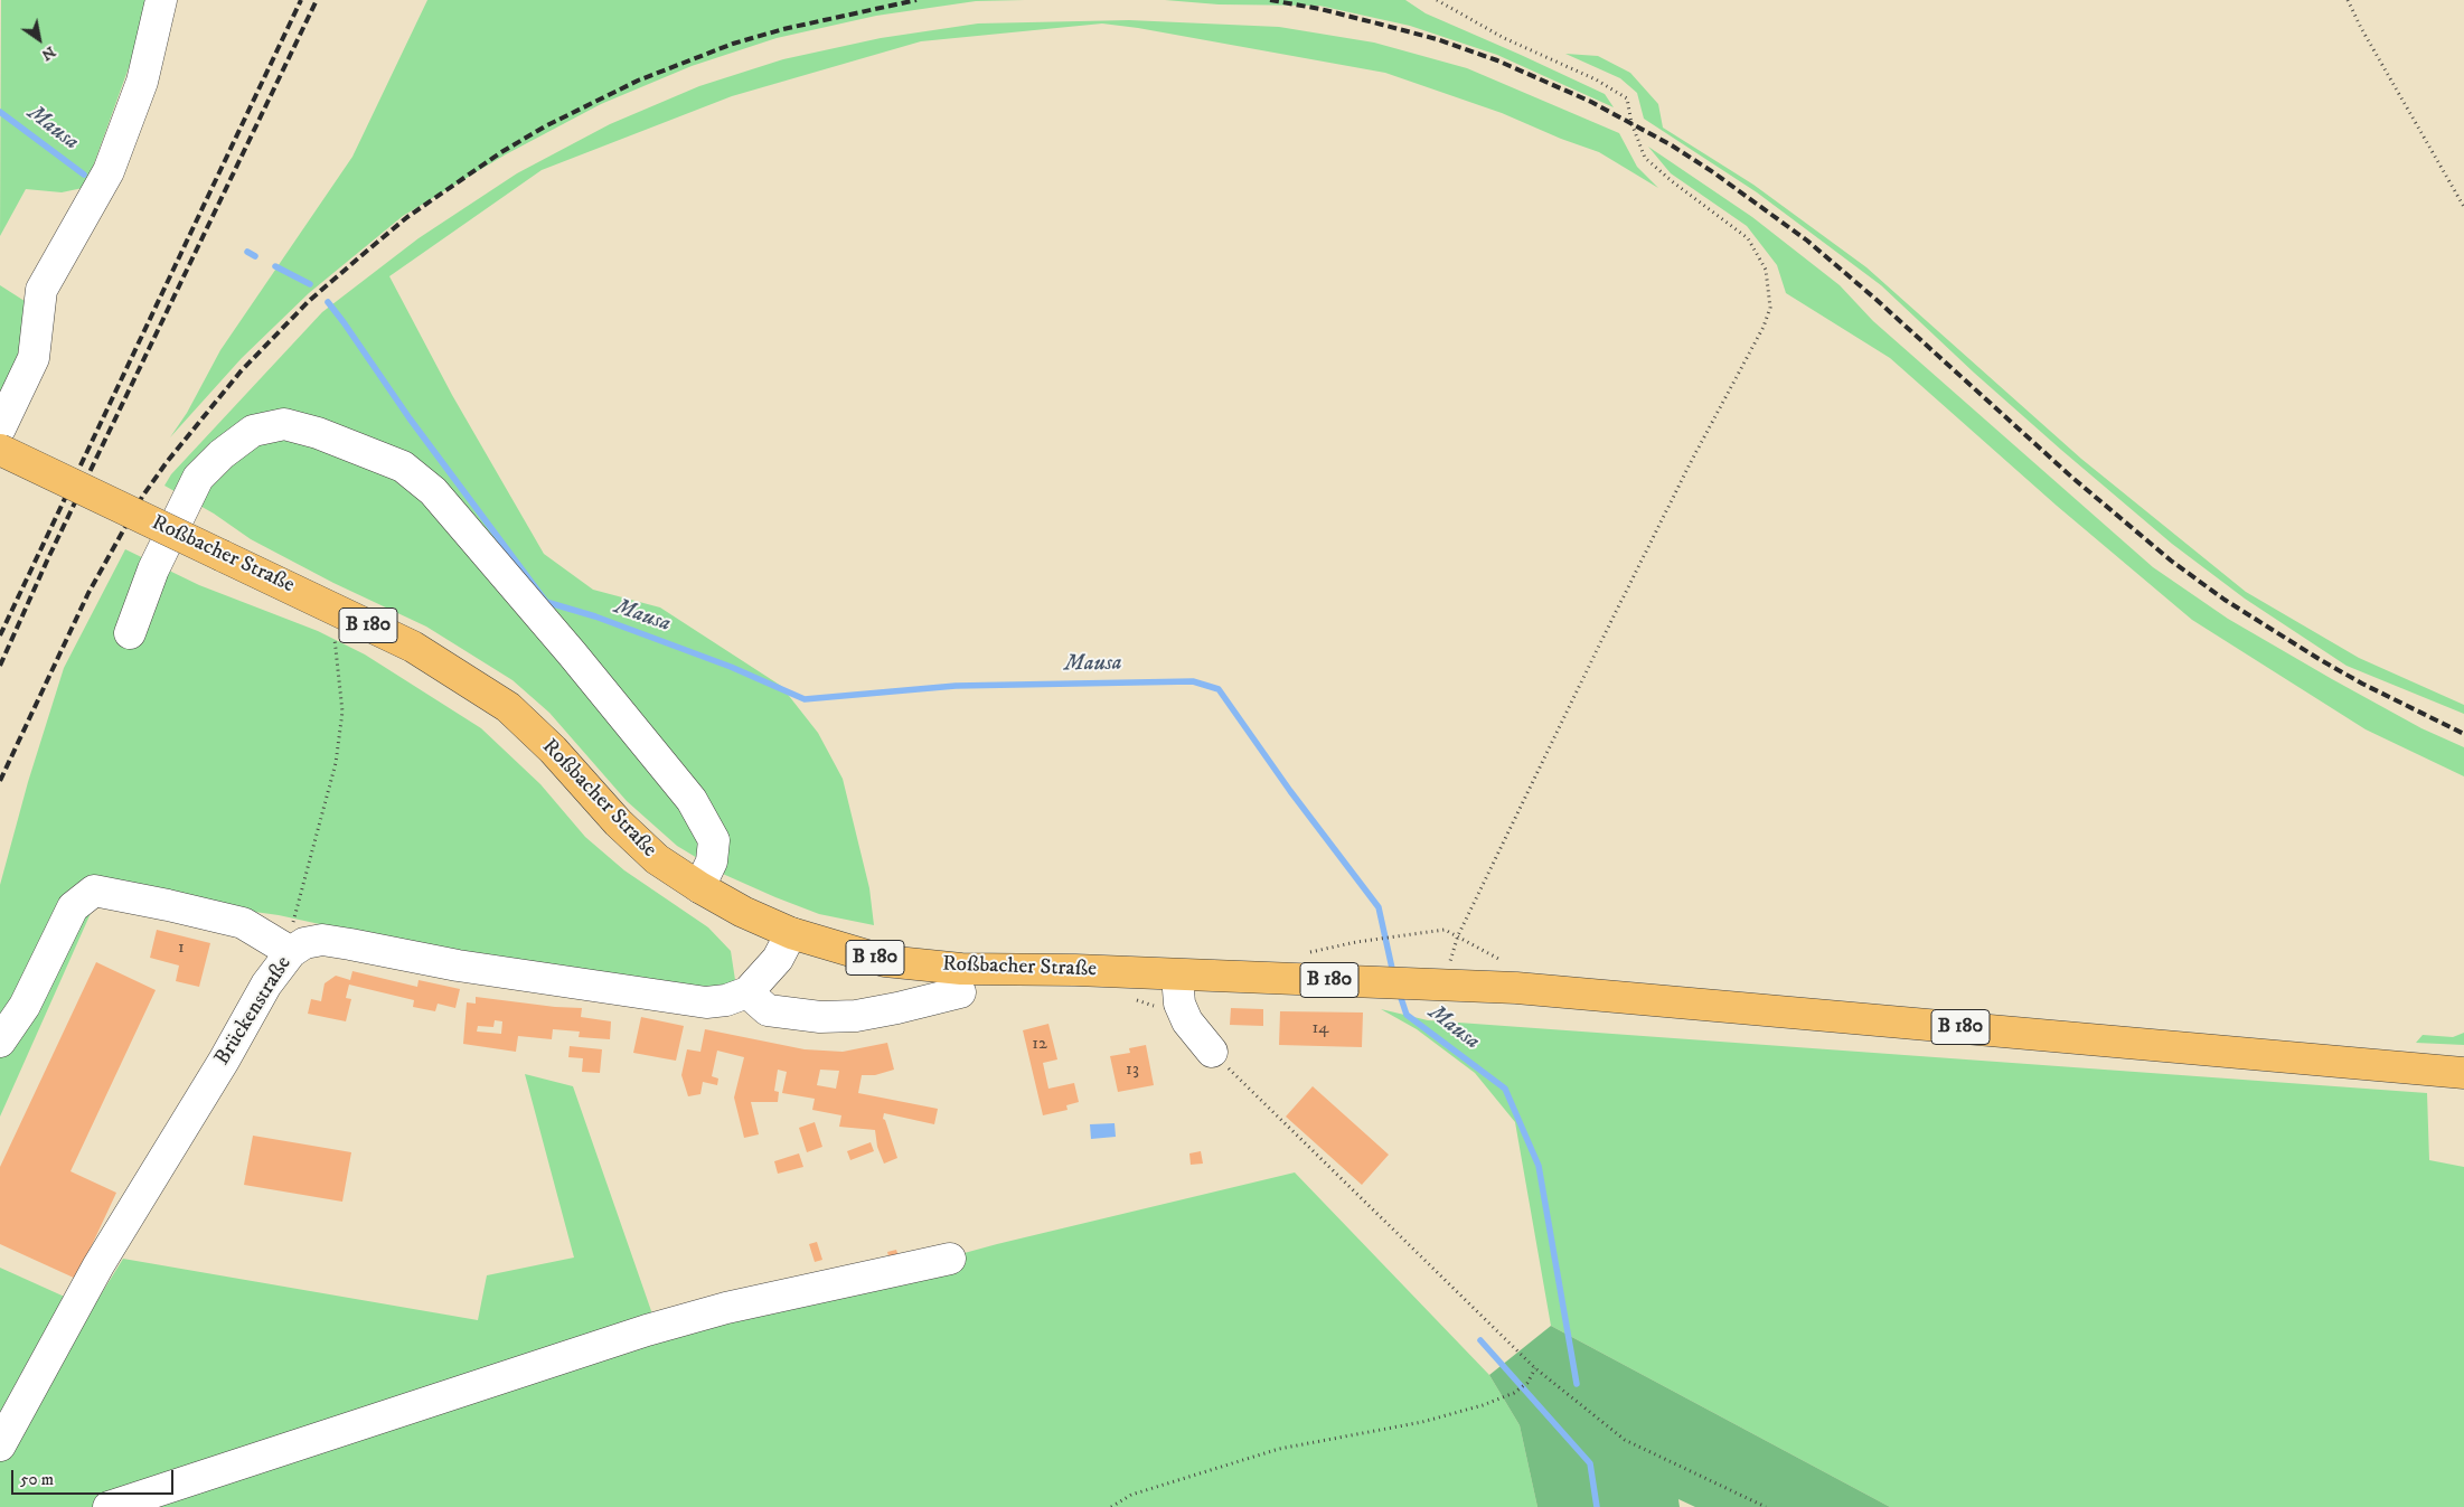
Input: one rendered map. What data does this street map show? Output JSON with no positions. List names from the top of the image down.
{
  "streets": {
    "main road": ["Roßbacher Straße", "B 180"],
    "street": ["Brückenstraße"]
  },
  "crossings": [
    ["Roßbacher Straße", "B 180"],
    ["Roßbacher Straße", "Brückenstraße"]
  ],
  "water": ["Mausa"],
  "house_numbers": [
    "1",
    "14",
    "12",
    "13"
  ],
  "scale_bar": "50 m",
  "north": "bottom right"
}
